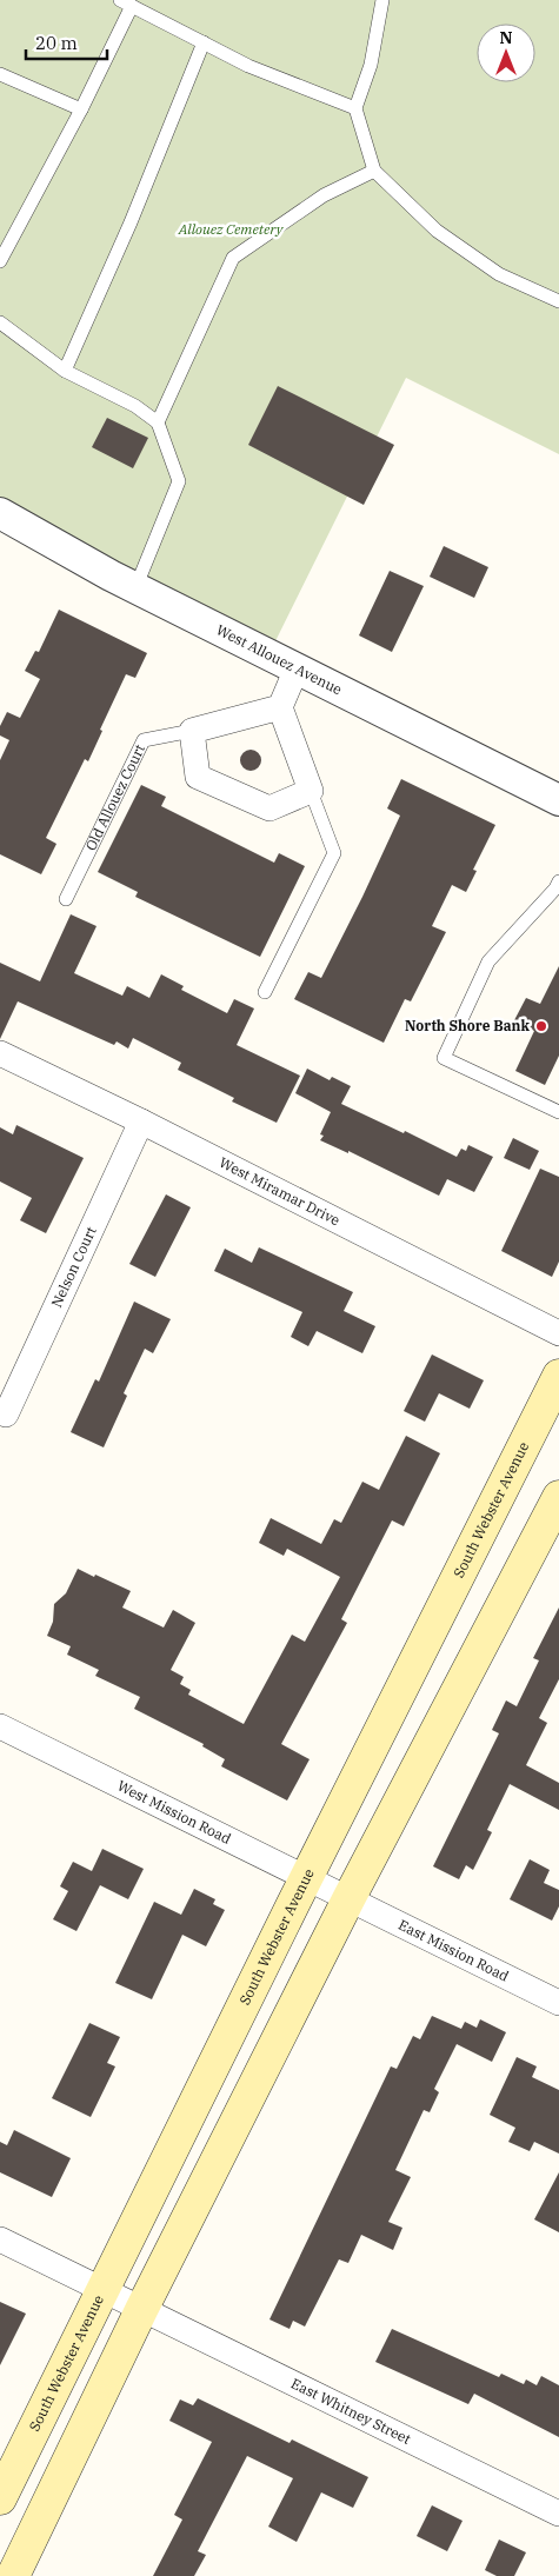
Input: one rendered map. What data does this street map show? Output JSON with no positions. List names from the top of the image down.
{
  "streets": {
    "main road": ["South Webster Avenue"],
    "street": [
      "West Allouez Avenue",
      "Old Allouez Court",
      "West Miramar Drive",
      "Nelson Court",
      "West Mission Road",
      "East Mission Road",
      "East Whitney Street"
    ]
  },
  "crossings": [
    ["West Miramar Drive", "Nelson Court"],
    ["South Webster Avenue", "West Mission Road"],
    ["South Webster Avenue", "East Whitney Street"],
    ["West Mission Road", "East Mission Road"]
  ],
  "parks": ["Allouez Cemetery"],
  "places": ["North Shore Bank"],
  "scale_bar": "20 m",
  "north": "top"
}
